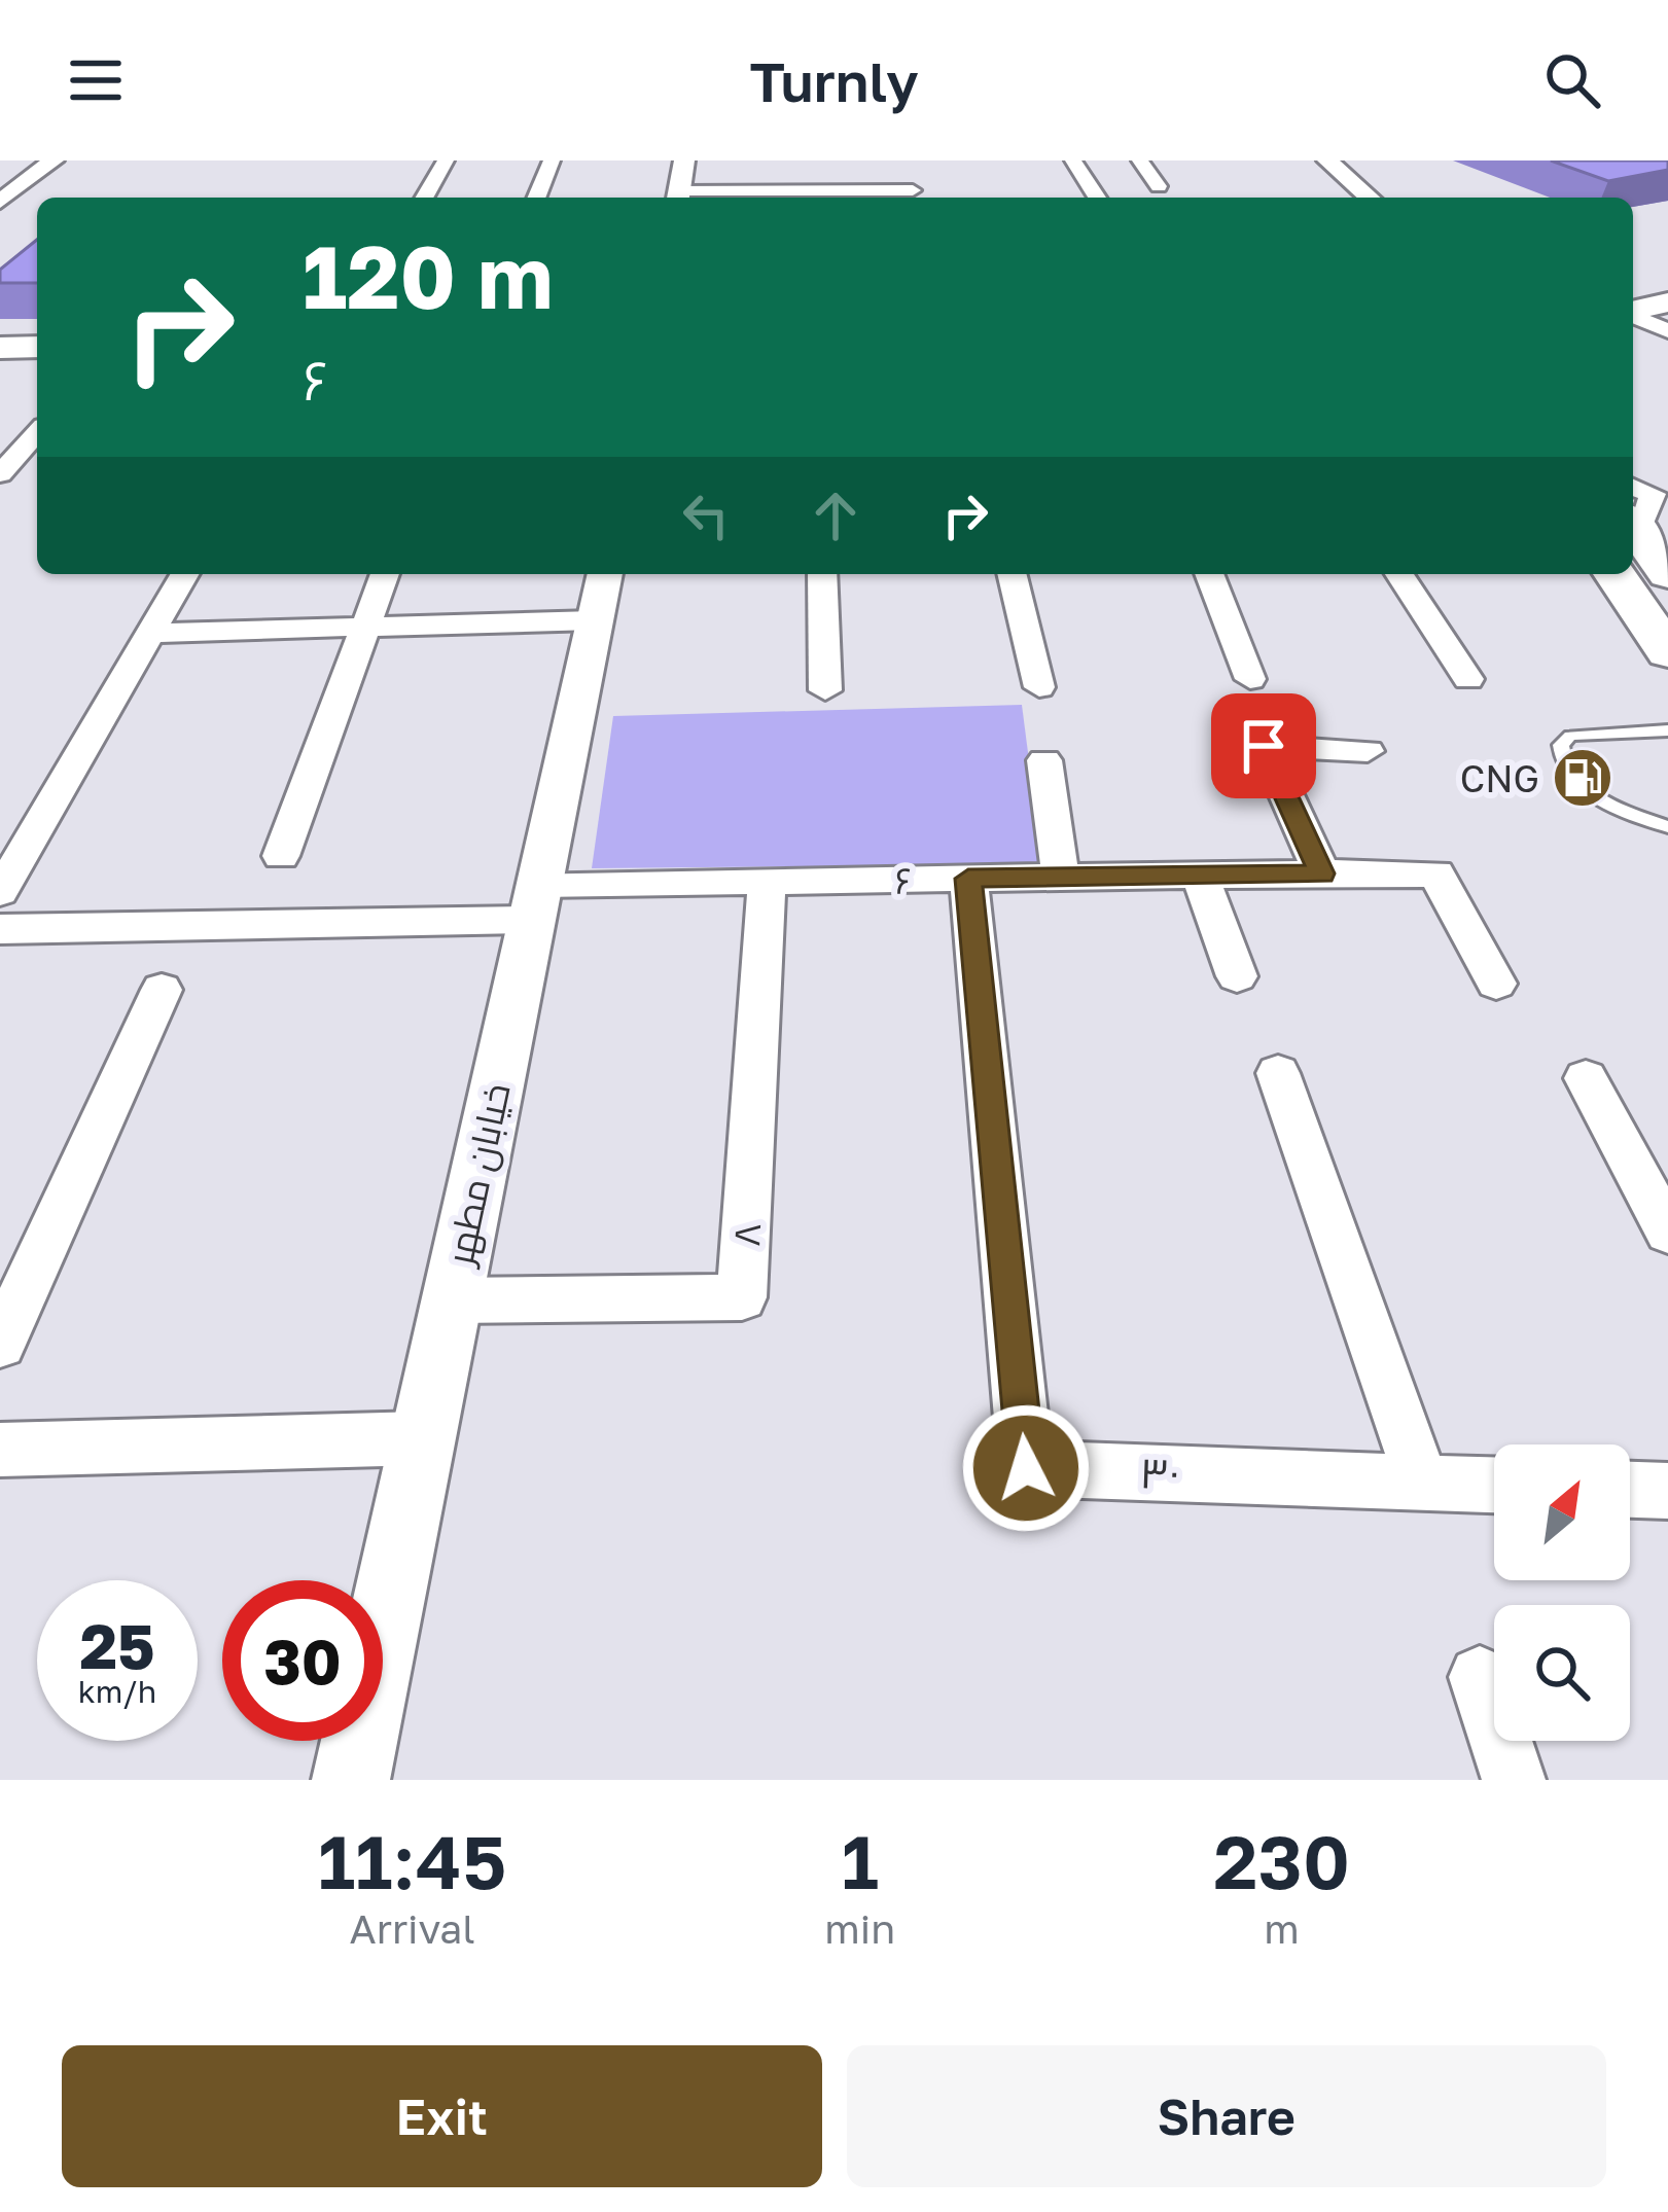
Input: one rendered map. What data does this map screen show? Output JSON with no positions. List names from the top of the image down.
{
  "streets": {
    "street": [
      "۶",
      "خیابان مطهر",
      "۸",
      "۳۰"
    ]
  },
  "crossings": [
    ["۶", "خیابان مطهر"],
    ["۶", "۸"],
    ["۶", "۳۰"],
    ["خیابان مطهر", "۸"]
  ],
  "places": {
    "fuel station": ["CNG"]
  },
  "north": "top right",
  "page": {
    "header": "Turnly",
    "turn": ["120 m", "۶"],
    "speed": "25 km/h",
    "limit": "30",
    "eta": [
      "11:45",
      "Arrival",
      "1",
      "min",
      "230",
      "m"
    ],
    "buttons": ["Exit", "Share"]
  }
}
